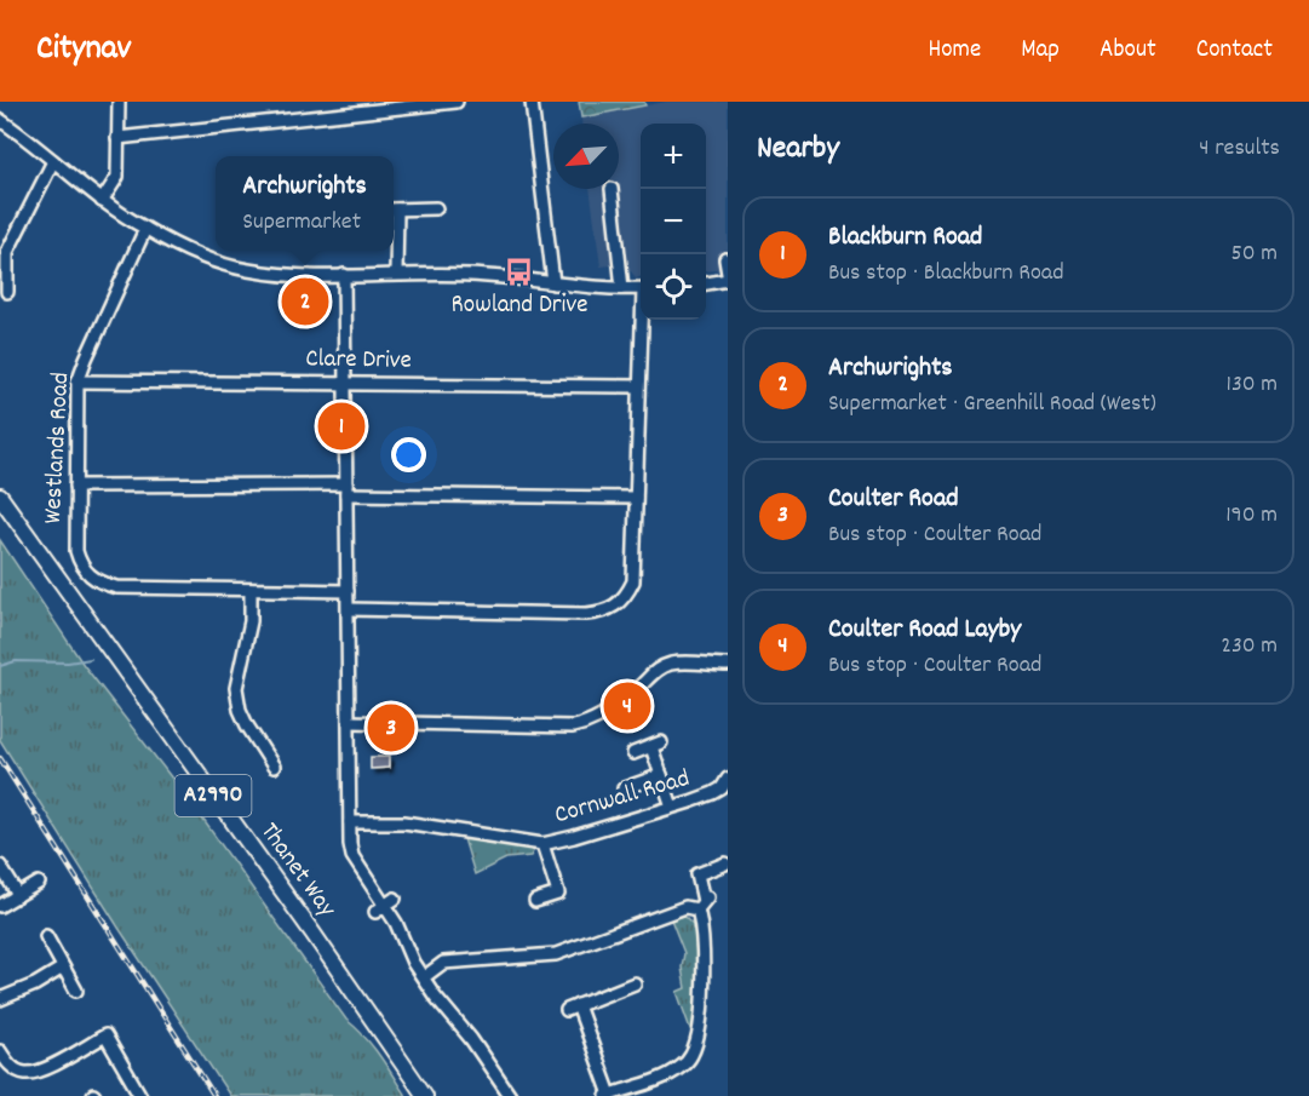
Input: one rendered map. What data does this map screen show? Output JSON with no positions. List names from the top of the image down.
{
  "streets": {
    "main road": ["A2990", "Thanet Way"],
    "street": ["Clare Drive", "Westlands Road", "Cornwall Road"]
  },
  "crossings": [
    ["Clare Drive", "Westlands Road"]
  ],
  "places": {
    "bus stop": ["Rowland Drive"]
  },
  "north": "bottom left",
  "page": {
    "header": "Citynav",
    "nav": [
      "Home",
      "Map",
      "About",
      "Contact"
    ],
    "heading": ["Nearby", "4 results"],
    "map_buttons": ["+", "−"],
    "popup": ["Archwrights", "Supermarket"],
    "list": [
      {
        "mark": "1",
        "name": "Blackburn Road",
        "note": "Bus stop · Blackburn Road",
        "value": "50 m"
      },
      {
        "mark": "2",
        "name": "Archwrights",
        "note": "Supermarket · Greenhill Road (West)",
        "value": "130 m"
      },
      {
        "mark": "3",
        "name": "Coulter Road",
        "note": "Bus stop · Coulter Road",
        "value": "190 m"
      },
      {
        "mark": "4",
        "name": "Coulter Road Layby",
        "note": "Bus stop · Coulter Road",
        "value": "230 m"
      }
    ],
    "pins": [
      "2",
      "1",
      "4",
      "3"
    ]
  }
}
